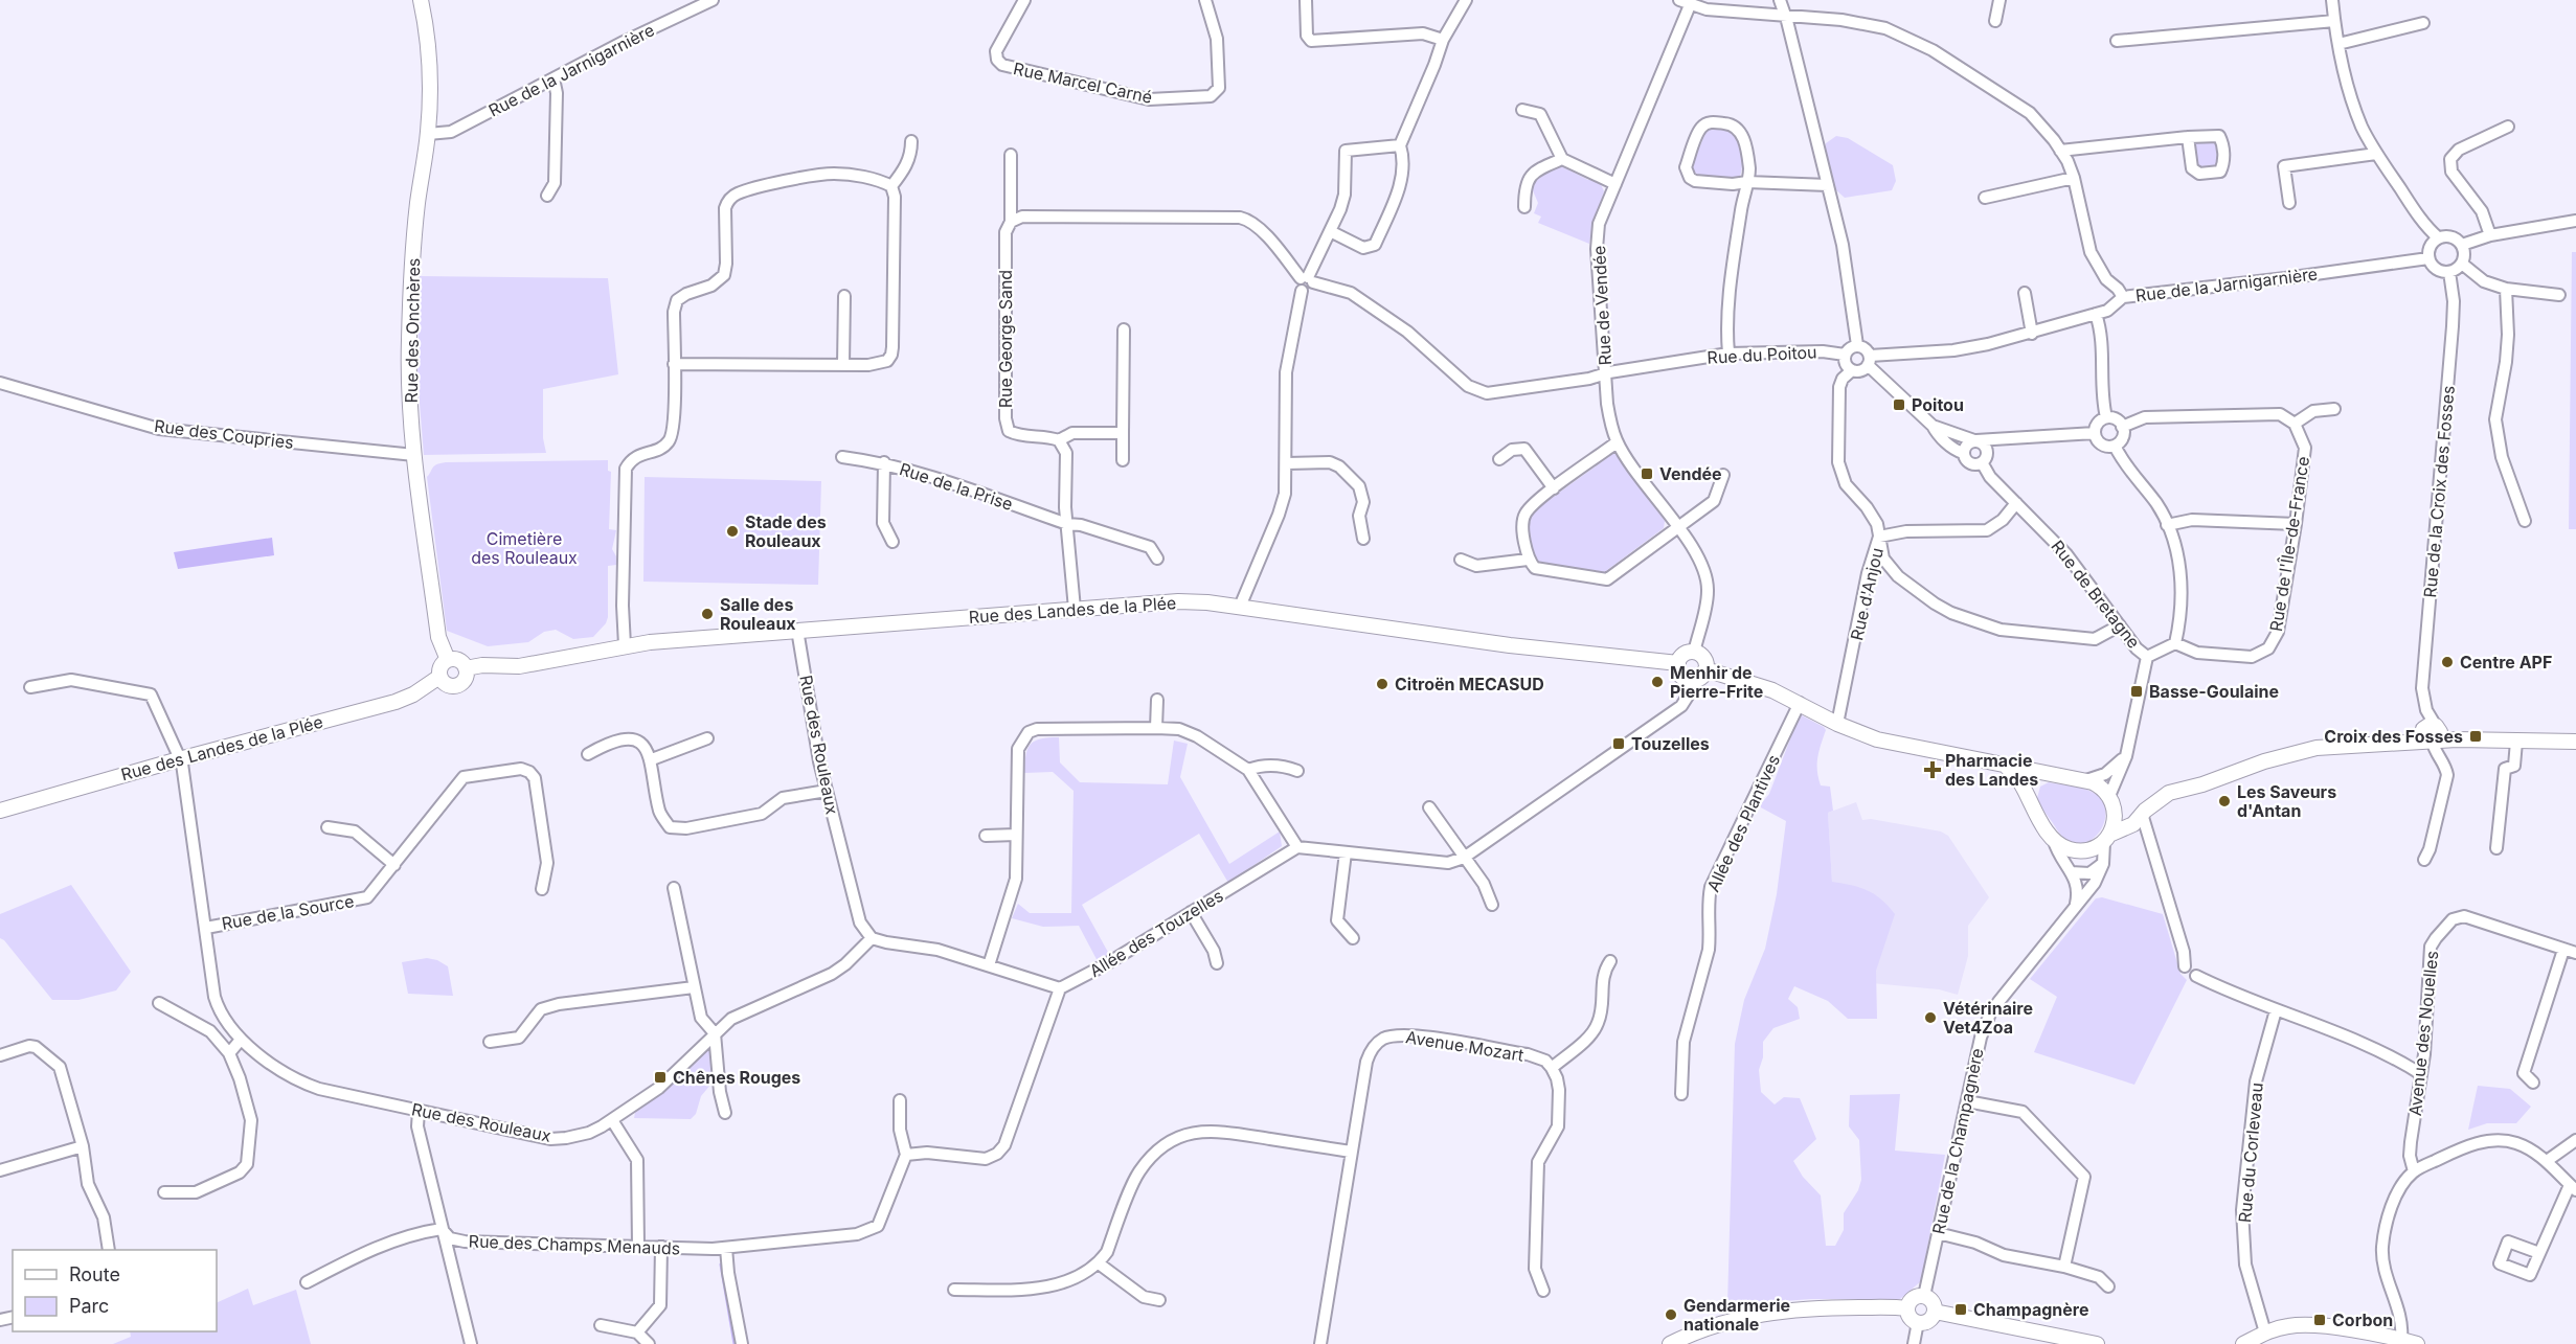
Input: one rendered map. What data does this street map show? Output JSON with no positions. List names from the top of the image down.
{
  "streets": {
    "street": [
      "Rue de la Jarnigarnière",
      "Rue Marcel Carné",
      "Rue de Vendée",
      "Rue des Onchères",
      "Rue George Sand",
      "Rue du Poitou",
      "Rue des Coupries",
      "Rue de la Prise",
      "Rue de la Croix des Fosses",
      "Rue de l'Île-de-France",
      "Rue d'Anjou",
      "Rue de Bretagne",
      "Rue des Landes de la Plée",
      "Rue des Rouleaux",
      "Allée des Plantives",
      "Rue de la Source",
      "Allée des Touzelles",
      "Avenue des Nouelles",
      "Avenue Mozart",
      "Rue de la Champagnère",
      "Rue du Corleveau",
      "Rue des Champs Menauds"
    ]
  },
  "crossings": [
    ["Rue de la Jarnigarnière", "Rue de Vendée"],
    ["Rue de la Jarnigarnière", "Rue des Onchères"],
    ["Rue de la Jarnigarnière", "Rue de la Croix des Fosses"],
    ["Rue de Vendée", "Rue du Poitou"],
    ["Rue de Vendée", "Rue des Landes de la Plée"],
    ["Rue des Onchères", "Rue des Coupries"],
    ["Rue des Onchères", "Rue des Landes de la Plée"],
    ["Rue d'Anjou", "Rue de Bretagne"],
    ["Rue de Bretagne", "Rue de la Champagnère"],
    ["Rue des Landes de la Plée", "Rue des Rouleaux"],
    ["Rue des Rouleaux", "Rue de la Source"]
  ],
  "parks": ["Cimetière des Rouleaux"],
  "places": {
    "transit": [
      "Poitou",
      "Vendée",
      "Basse-Goulaine",
      "Croix des Fosses",
      "Touzelles",
      "Chênes Rouges",
      "Champagnère",
      "Corbon"
    ],
    "other": [
      "Stade des Rouleaux",
      "Salle des Rouleaux",
      "Centre APF",
      "Menhir de Pierre-Frite",
      "Citroën MECASUD",
      "Les Saveurs d'Antan",
      "Vétérinaire Vet4Zoa",
      "Gendarmerie nationale"
    ],
    "health": ["Pharmacie des Landes"]
  },
  "legend": ["Route", "Parc"]
}
